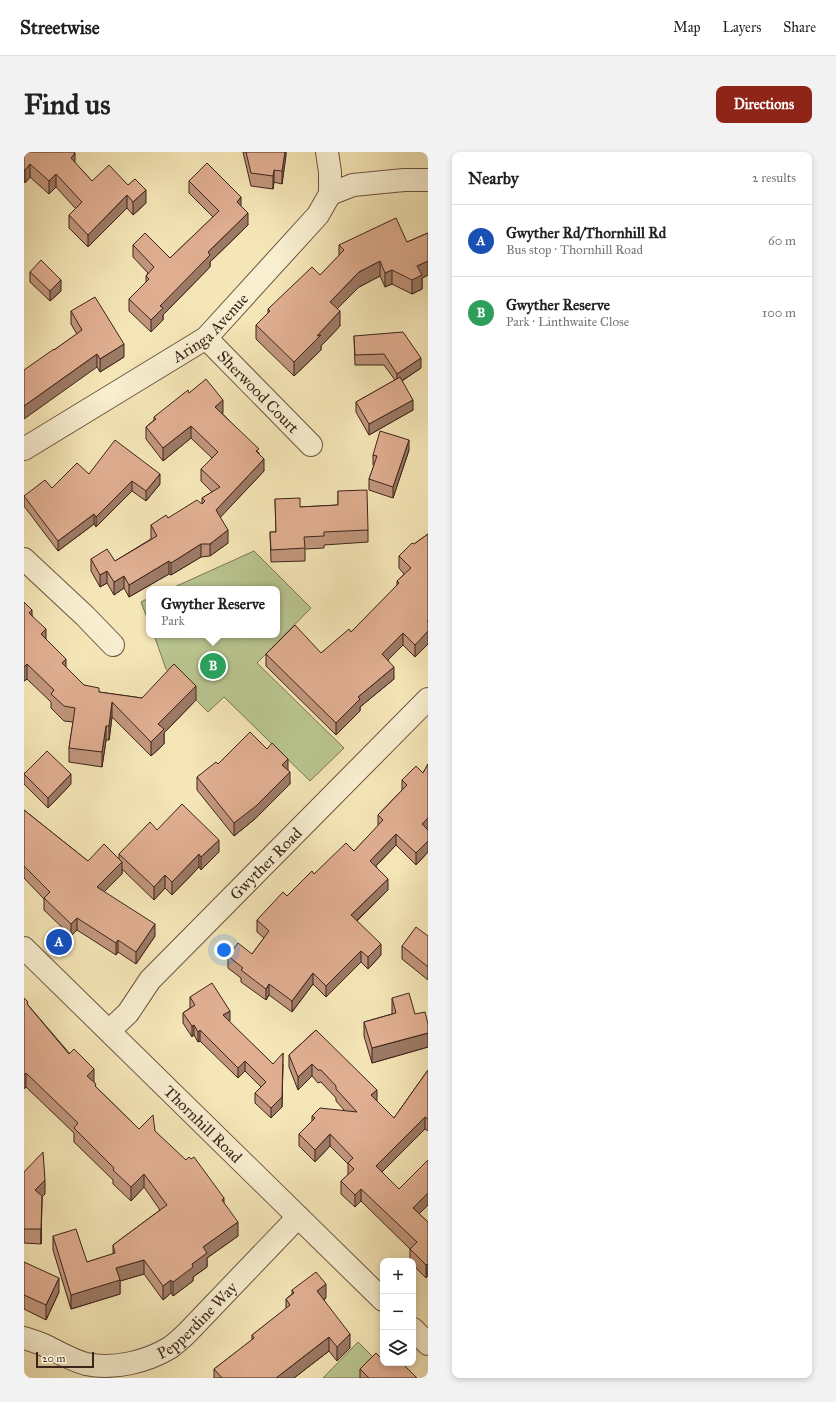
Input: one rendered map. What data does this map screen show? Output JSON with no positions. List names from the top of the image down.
{
  "streets": {
    "street": [
      "Aringa Avenue",
      "Sherwood Court",
      "Gwyther Road",
      "Thornhill Road",
      "Pepperdine Way"
    ]
  },
  "crossings": [
    ["Aringa Avenue", "Sherwood Court"],
    ["Gwyther Road", "Thornhill Road"],
    ["Thornhill Road", "Pepperdine Way"]
  ],
  "scale_bar": "20 m",
  "page": {
    "header": "Streetwise",
    "nav": ["Map", "Layers", "Share"],
    "buttons": "Directions",
    "title": "Find us",
    "heading": ["Nearby", "2 results"],
    "list": [
      {
        "mark": "A",
        "name": "Gwyther Rd/Thornhill Rd",
        "note": "Bus stop · Thornhill Road",
        "value": "60 m"
      },
      {
        "mark": "B",
        "name": "Gwyther Reserve",
        "note": "Park · Linthwaite Close",
        "value": "100 m"
      }
    ],
    "popup": ["Gwyther Reserve", "Park"],
    "pins": ["B", "A"],
    "map_buttons": ["+", "−"],
    "scale": "20 m"
  }
}
